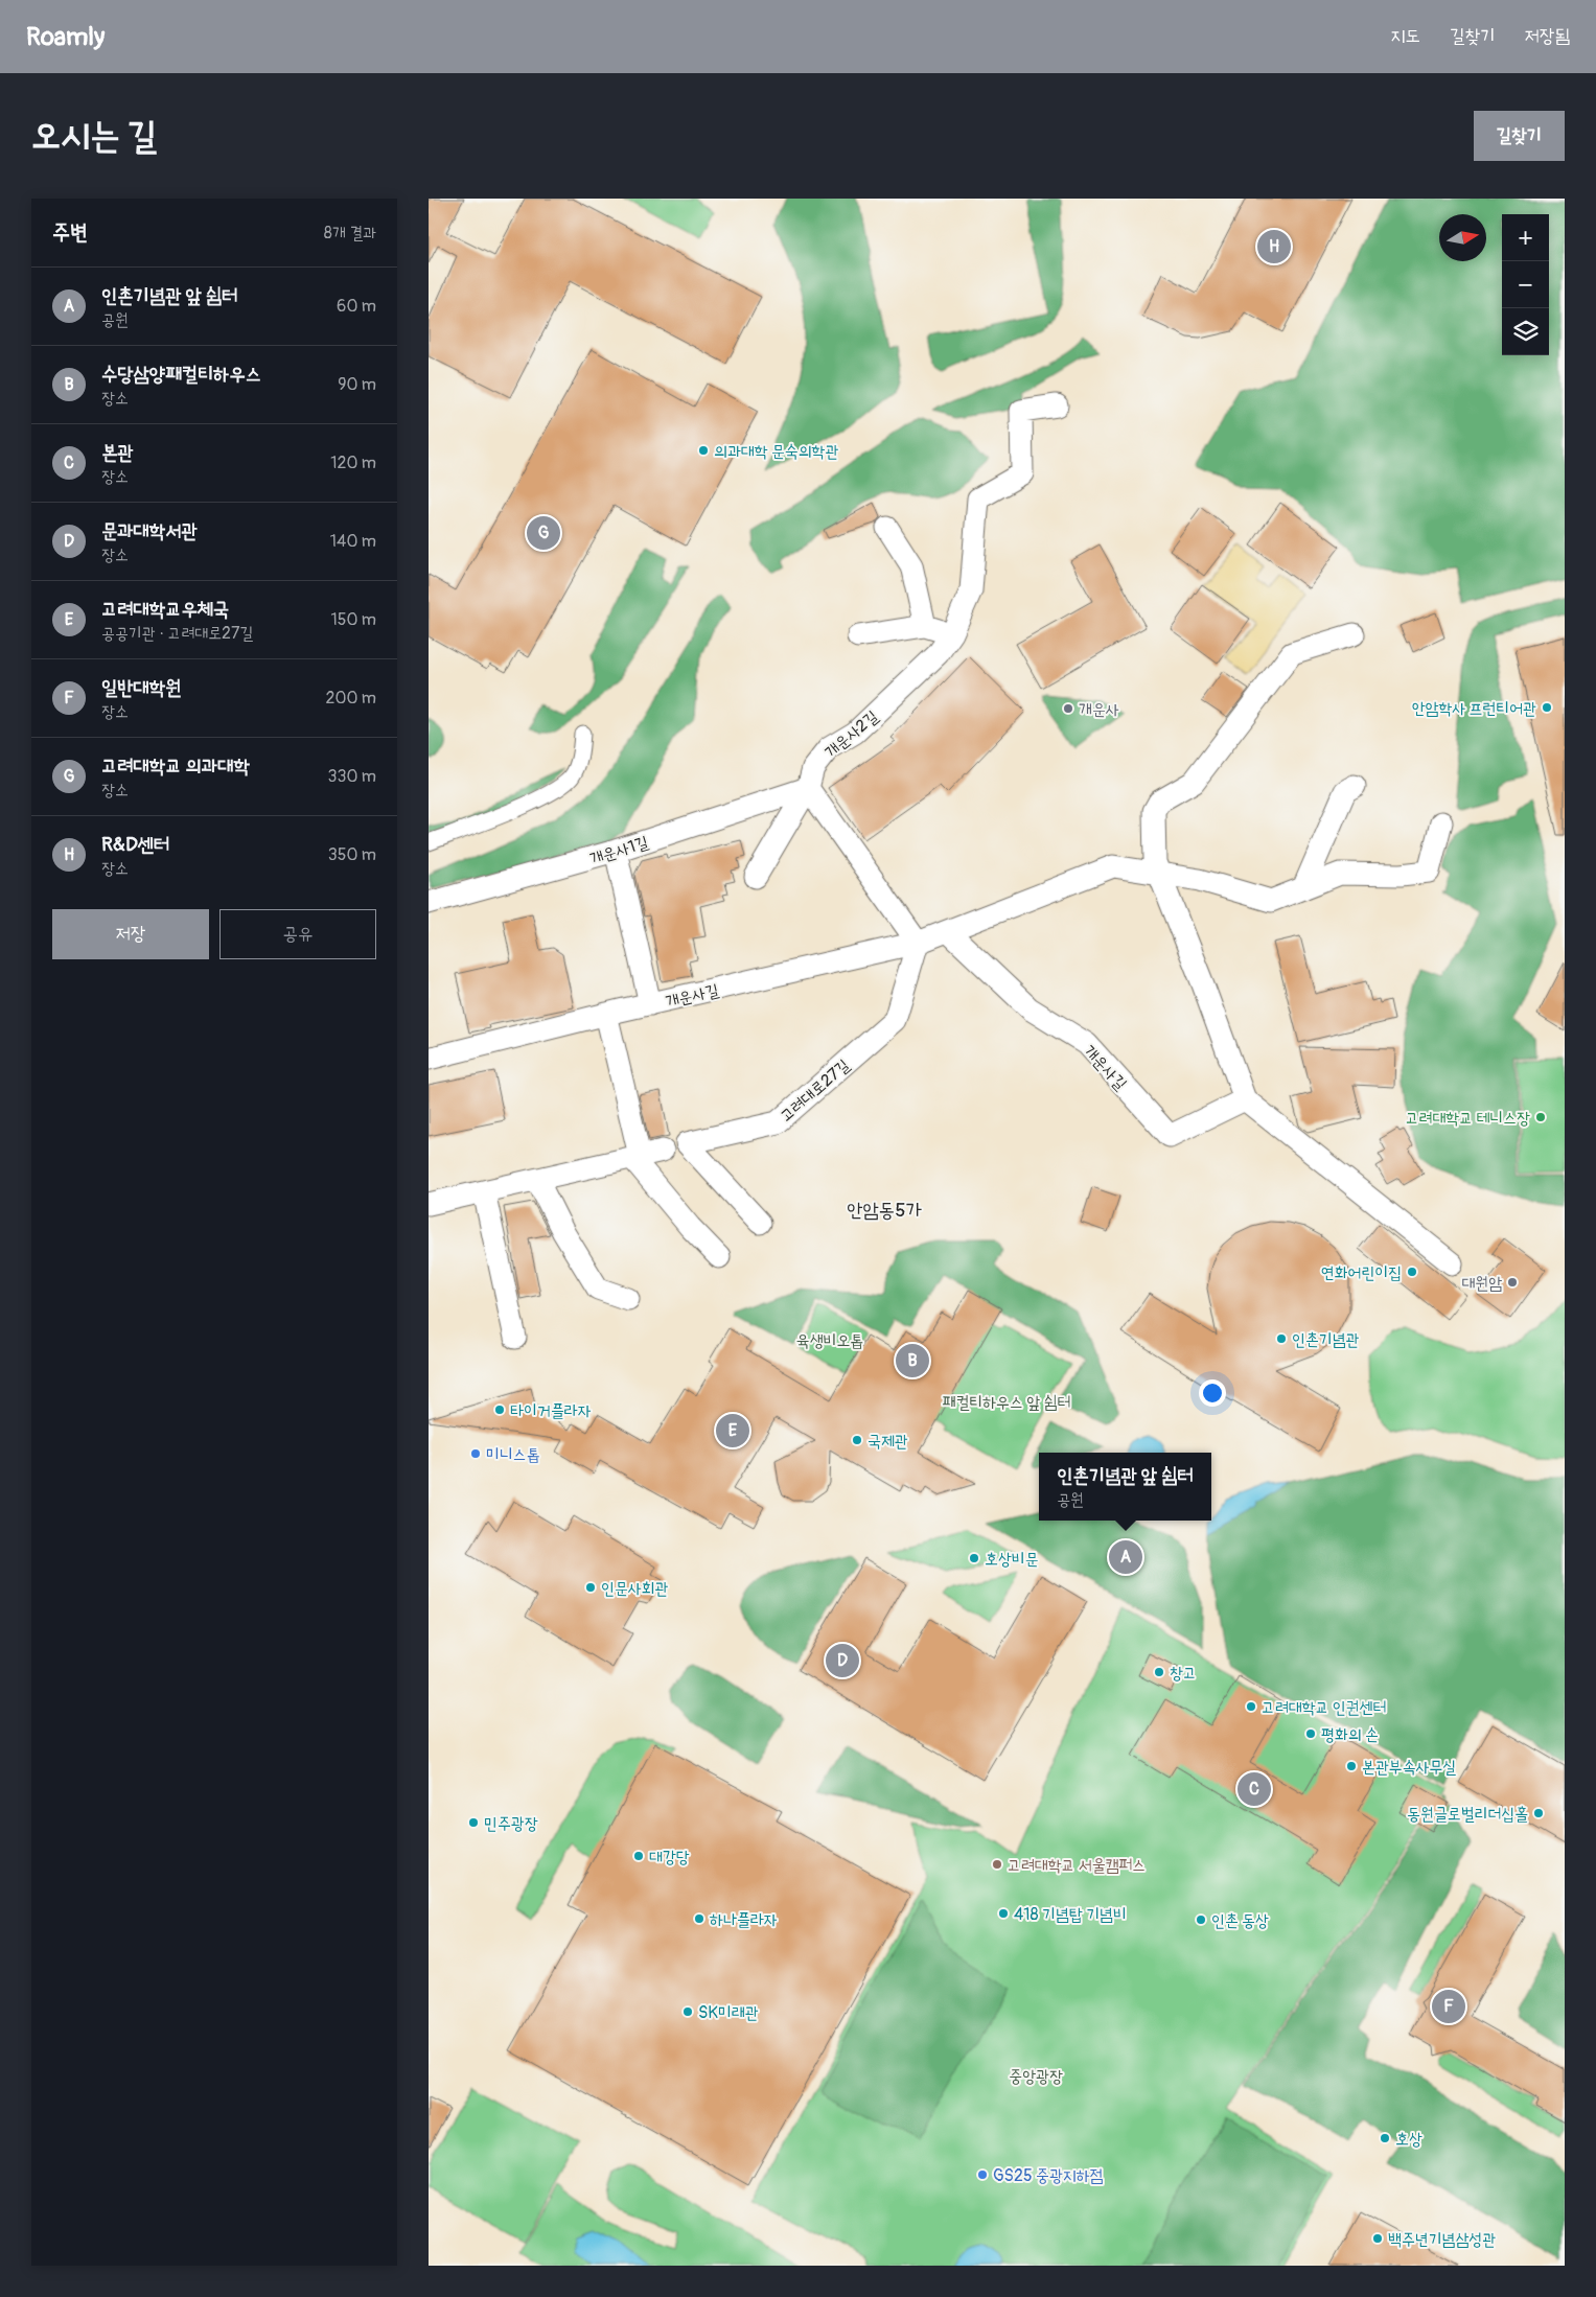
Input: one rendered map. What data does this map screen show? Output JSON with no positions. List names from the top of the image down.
{
  "streets": {
    "street": [
      "개운사2길",
      "개운사1길",
      "개운사길",
      "고려대로27길"
    ]
  },
  "crossings": [
    ["개운사2길", "개운사1길"],
    ["개운사1길", "개운사길"],
    ["개운사길", "고려대로27길"]
  ],
  "districts": ["안암동5가"],
  "parks": ["육생비오톱", "패컬티하우스 앞 쉼터", "중앙광장"],
  "places": [
    "의과대학 문숙의학관",
    "안암학사 프런티어관",
    "개운사",
    "고려대학교 테니스장",
    "연화어린이집",
    "대원암",
    "인촌기념관",
    "타이거플라자",
    "국제관",
    "미니스톱",
    "호상비문",
    "인문사회관",
    "창고",
    "고려대학교 인권센터",
    "평화의 손",
    "본관부속사무실",
    "동원글로벌리더십홀",
    "민주광장",
    "대강당",
    "고려대학교 서울캠퍼스",
    "418 기념탑 기념비",
    "하나플라자",
    "인촌 동상",
    "SK미래관",
    "호상",
    "GS25 중광지하점",
    "백주년기념삼성관"
  ],
  "north": "right",
  "page": {
    "header": "Roamly",
    "nav": ["지도", "길찾기", "저장됨"],
    "buttons": [
      "길찾기",
      ["저장", "공유"]
    ],
    "title": "오시는 길",
    "heading": ["주변", "8개 결과"],
    "map_buttons": ["+", "−"],
    "pins": [
      "H",
      "G",
      "B",
      "E",
      "A",
      "D",
      "C",
      "F"
    ],
    "list": [
      {
        "mark": "A",
        "name": "인촌기념관 앞 쉼터",
        "note": "공원",
        "value": "60 m"
      },
      {
        "mark": "B",
        "name": "수당삼양패컬티하우스",
        "note": "장소",
        "value": "90 m"
      },
      {
        "mark": "C",
        "name": "본관",
        "note": "장소",
        "value": "120 m"
      },
      {
        "mark": "D",
        "name": "문과대학서관",
        "note": "장소",
        "value": "140 m"
      },
      {
        "mark": "E",
        "name": "고려대학교우체국",
        "note": "공공기관 · 고려대로27길",
        "value": "150 m"
      },
      {
        "mark": "F",
        "name": "일반대학원",
        "note": "장소",
        "value": "200 m"
      },
      {
        "mark": "G",
        "name": "고려대학교 의과대학",
        "note": "장소",
        "value": "330 m"
      },
      {
        "mark": "H",
        "name": "R&D센터",
        "note": "장소",
        "value": "350 m"
      }
    ],
    "popup": ["인촌기념관 앞 쉼터", "공원"]
  }
}
